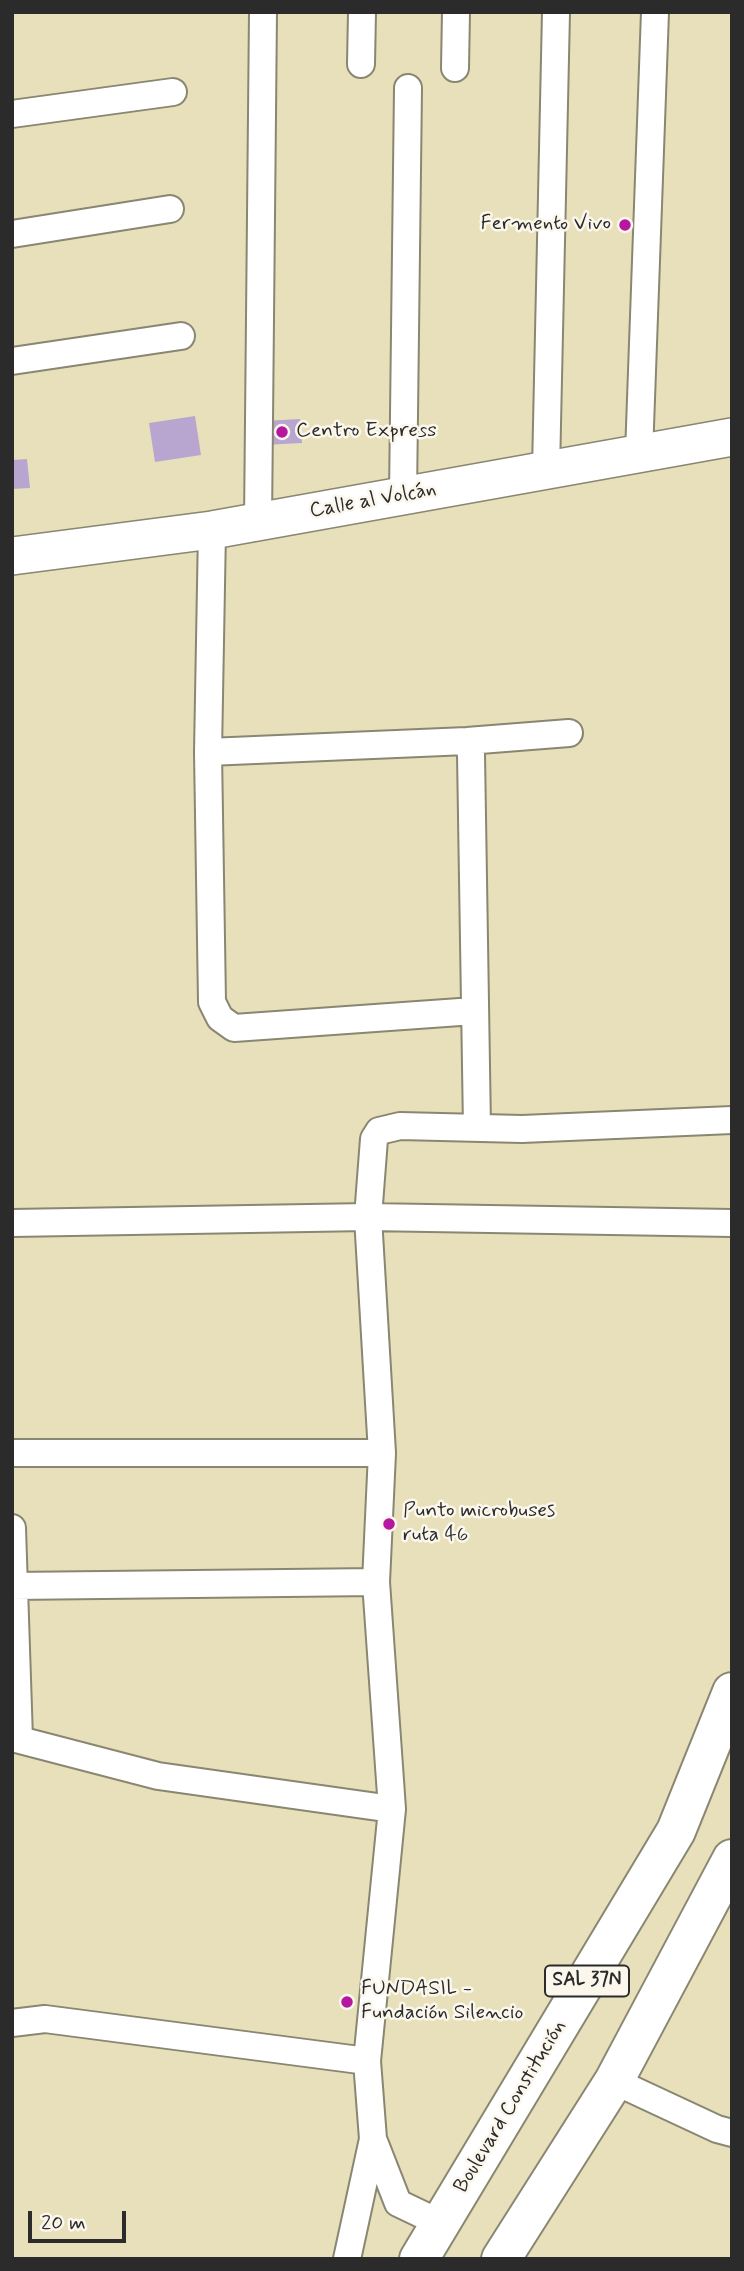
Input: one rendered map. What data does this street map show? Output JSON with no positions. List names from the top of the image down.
{
  "streets": {
    "highway": ["SAL 37N", "Boulevard Constitución"],
    "main road": ["Calle al Volcán"]
  },
  "places": [
    "Fermento Vivo",
    "Centro Express",
    "Punto microbuses ruta 46",
    "FUNDASIL - Fundación Silencio"
  ],
  "scale_bar": "20 m"
}
